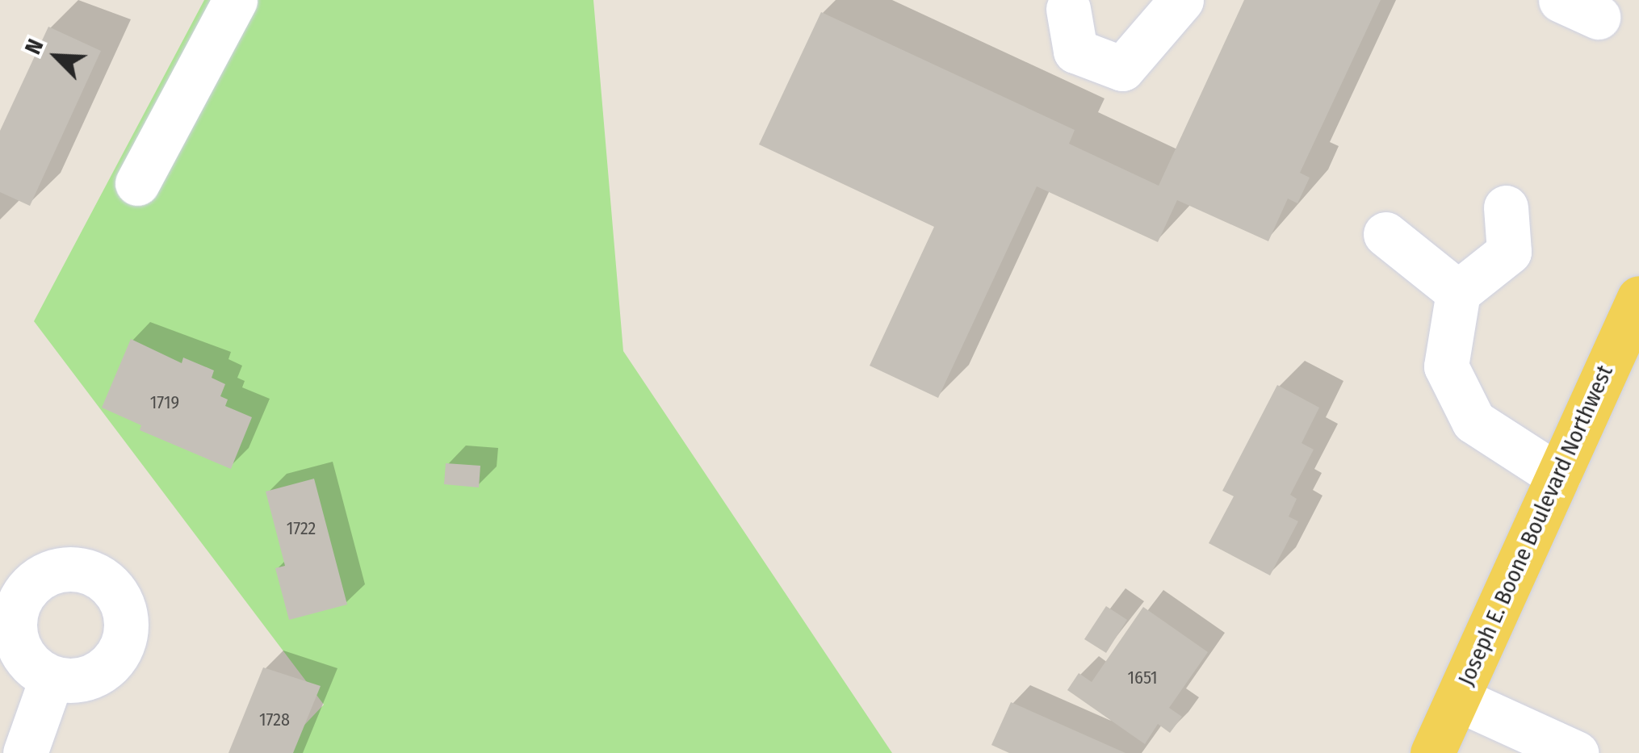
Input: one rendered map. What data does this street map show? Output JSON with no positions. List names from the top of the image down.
{
  "streets": {
    "main road": ["Joseph E. Boone Boulevard Northwest"]
  },
  "house_numbers": [
    "1719",
    "1722",
    "1651",
    "1728"
  ],
  "north": "top left"
}
